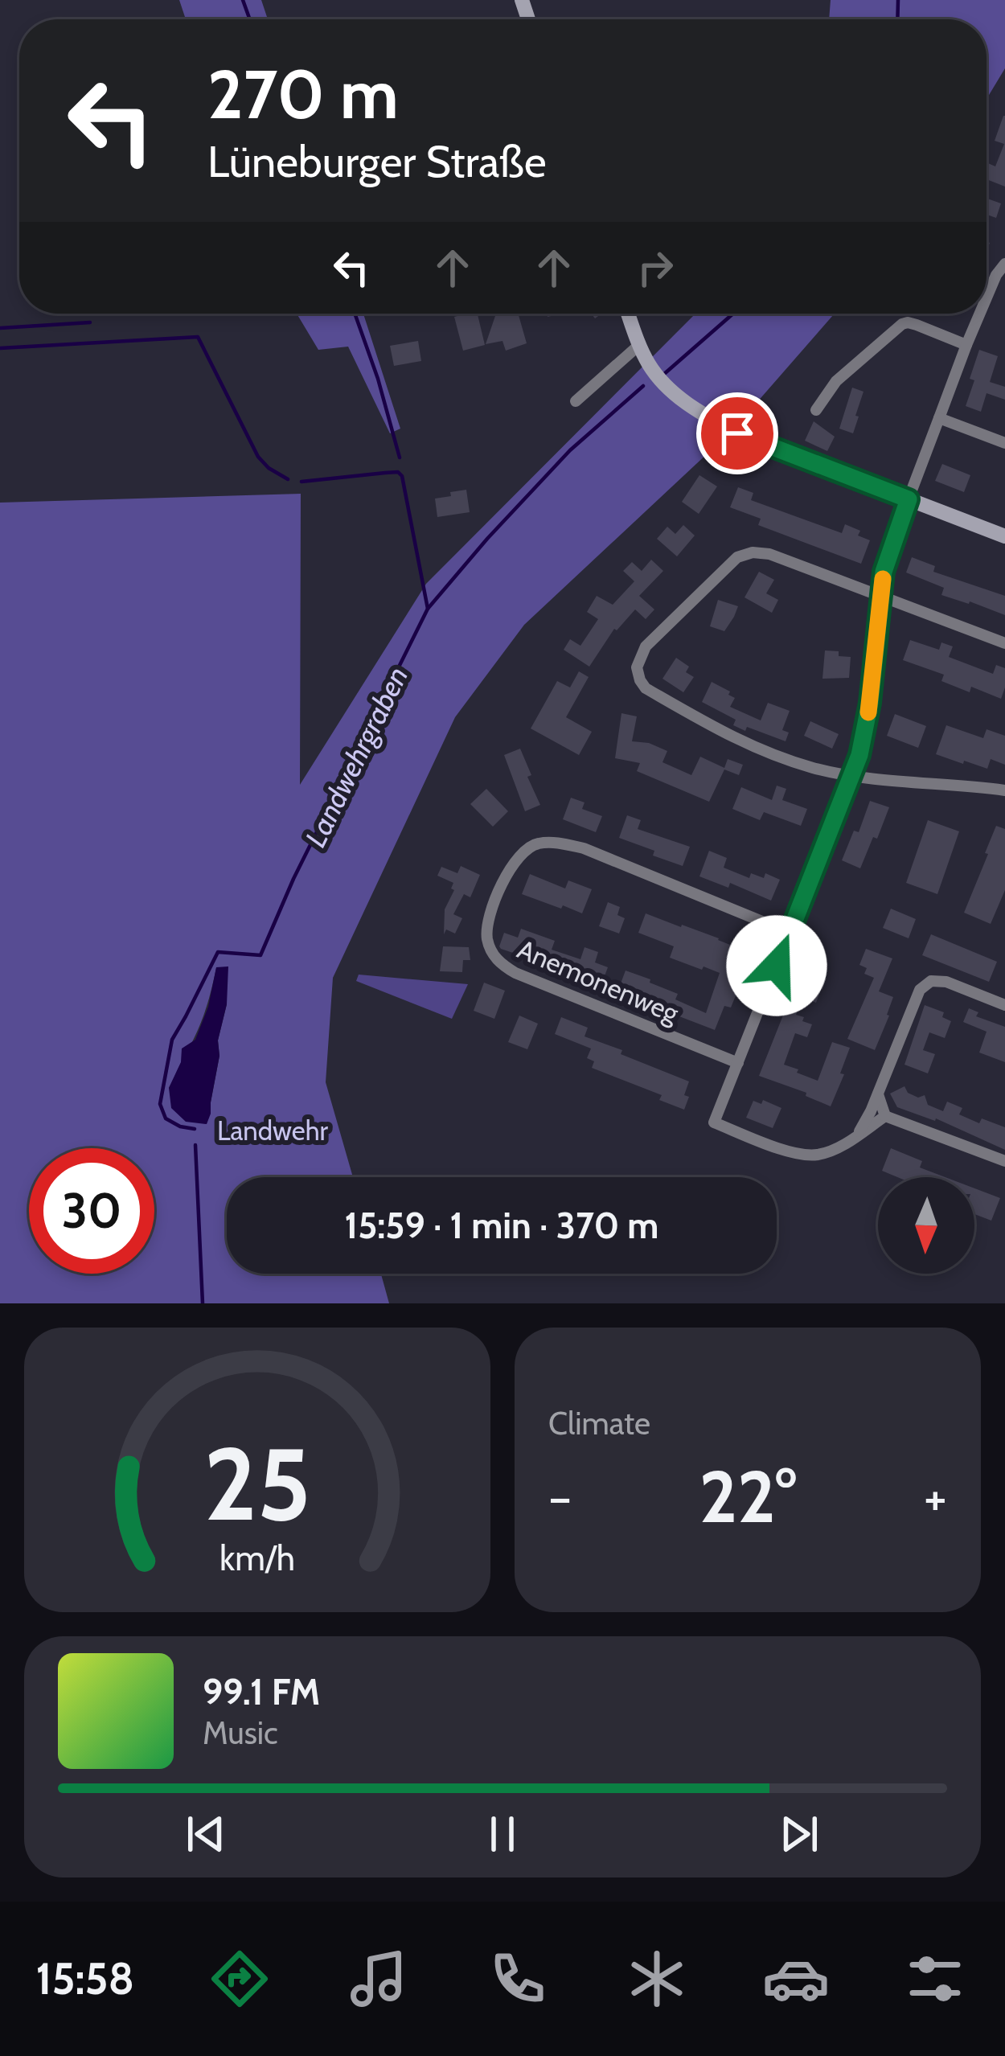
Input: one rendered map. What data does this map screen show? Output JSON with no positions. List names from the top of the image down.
{
  "streets": {
    "street": ["Anemonenweg"]
  },
  "water": ["Landwehrgraben"],
  "parks": ["Landwehr"],
  "north": "bottom",
  "page": {
    "turn": ["270 m", "Lüneburger Straße"],
    "limit": "30",
    "trip": "15:59 · 1 min · 370 m",
    "tile": "Climate",
    "heat": ["−", "22°", "+"],
    "song": ["99.1 FM", "Music"],
    "tabs": "15:58",
    "gauge": ["25", "km/h"]
  }
}
